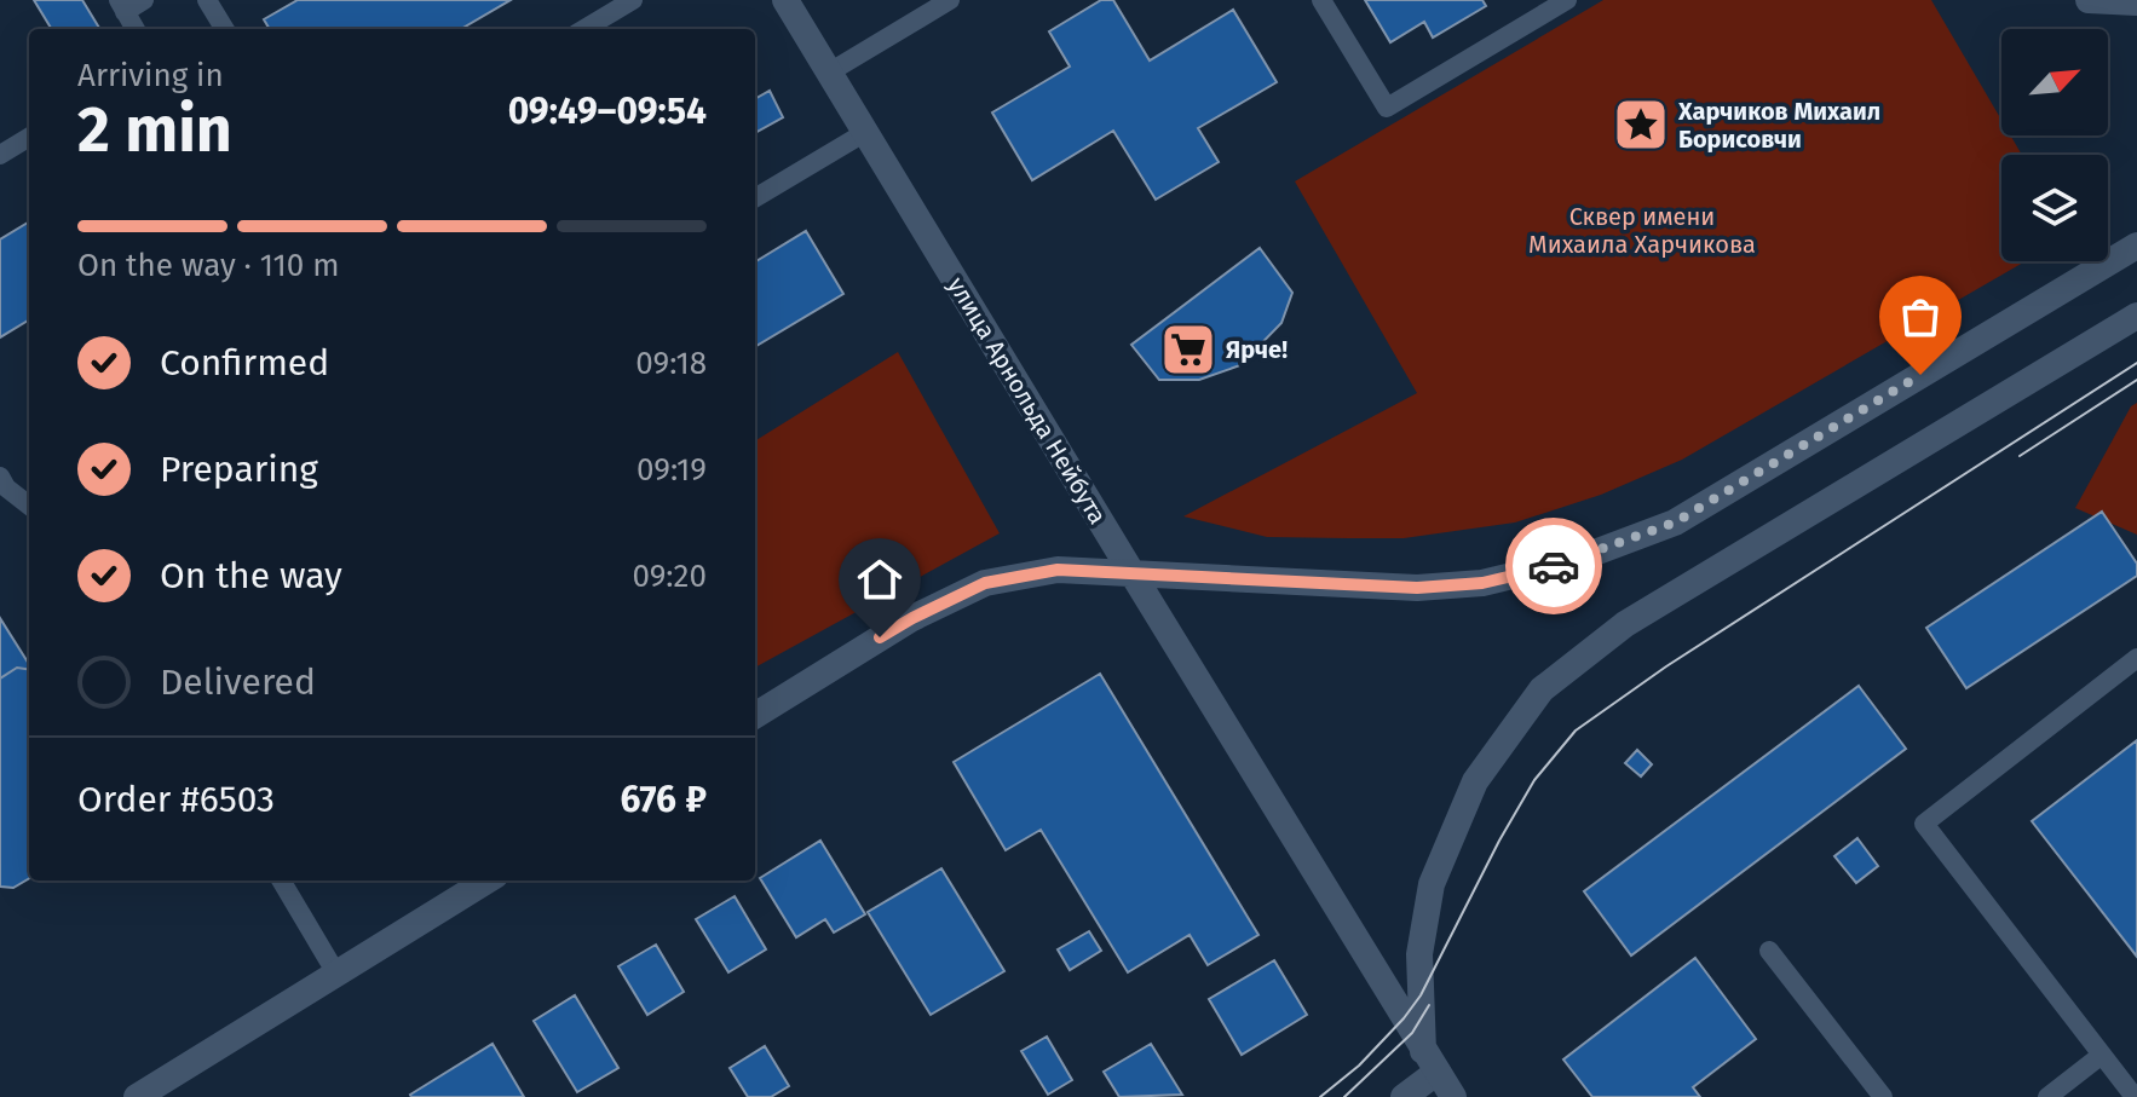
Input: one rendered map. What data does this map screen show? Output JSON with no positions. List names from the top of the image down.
{
  "streets": {
    "main road": ["улица Арнольда Нейбута"]
  },
  "parks": ["Сквер имени Михаила Харчикова"],
  "places": {
    "place": ["Харчиков Михаил Борисовчи"],
    "supermarket": ["Ярче!"]
  },
  "north": "top right",
  "page": {
    "heading": ["2 min", "Arriving in", "09:49–09:54"],
    "panel": ["Order #6503", "676 ₽"],
    "bar": "On the way · 110 m",
    "list": [
      ["Confirmed", "09:18"],
      ["Preparing", "09:19"],
      ["On the way", "09:20"],
      "Delivered"
    ]
  }
}
